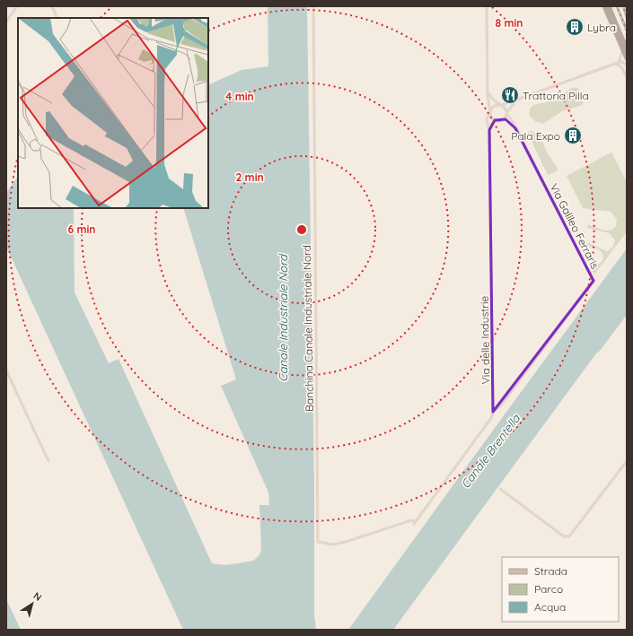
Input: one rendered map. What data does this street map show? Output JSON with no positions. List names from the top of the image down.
{
  "streets": {
    "street": ["Via Galileo Ferraris", "Banchina Canale Industriale Nord", "Via delle Industrie"]
  },
  "crossings": [
    ["Via Galileo Ferraris", "Via delle Industrie"],
    ["Banchina Canale Industriale Nord", "Via delle Industrie"]
  ],
  "water": ["Canale Industriale Nord", "Canale Brentella"],
  "places": {
    "building": ["Lybra", "Pala Expo"],
    "restaurant": ["Trattoria Pilla"]
  },
  "legend": ["Strada", "Parco", "Acqua"],
  "north": "top right",
  "rings": [
    "8 min",
    "4 min",
    "2 min",
    "6 min"
  ]
}
